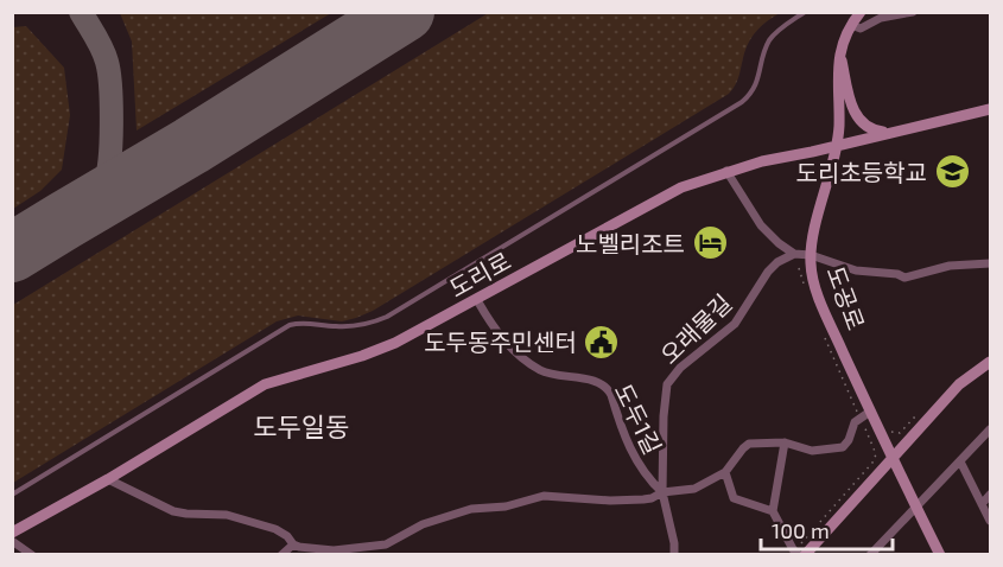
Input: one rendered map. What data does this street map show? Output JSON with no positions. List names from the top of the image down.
{
  "streets": {
    "street": [
      "도리로",
      "도공로",
      "오래물길",
      "도두1길"
    ]
  },
  "crossings": [
    ["도리로", "도공로"],
    ["도리로", "도두1길"],
    ["오래물길", "도두1길"]
  ],
  "districts": ["도두일동"],
  "places": {
    "school or university": ["도리초등학교"],
    "hotel": ["노벨리조트"],
    "public building": ["도두동주민센터"]
  },
  "scale_bar": "100 m"
}
